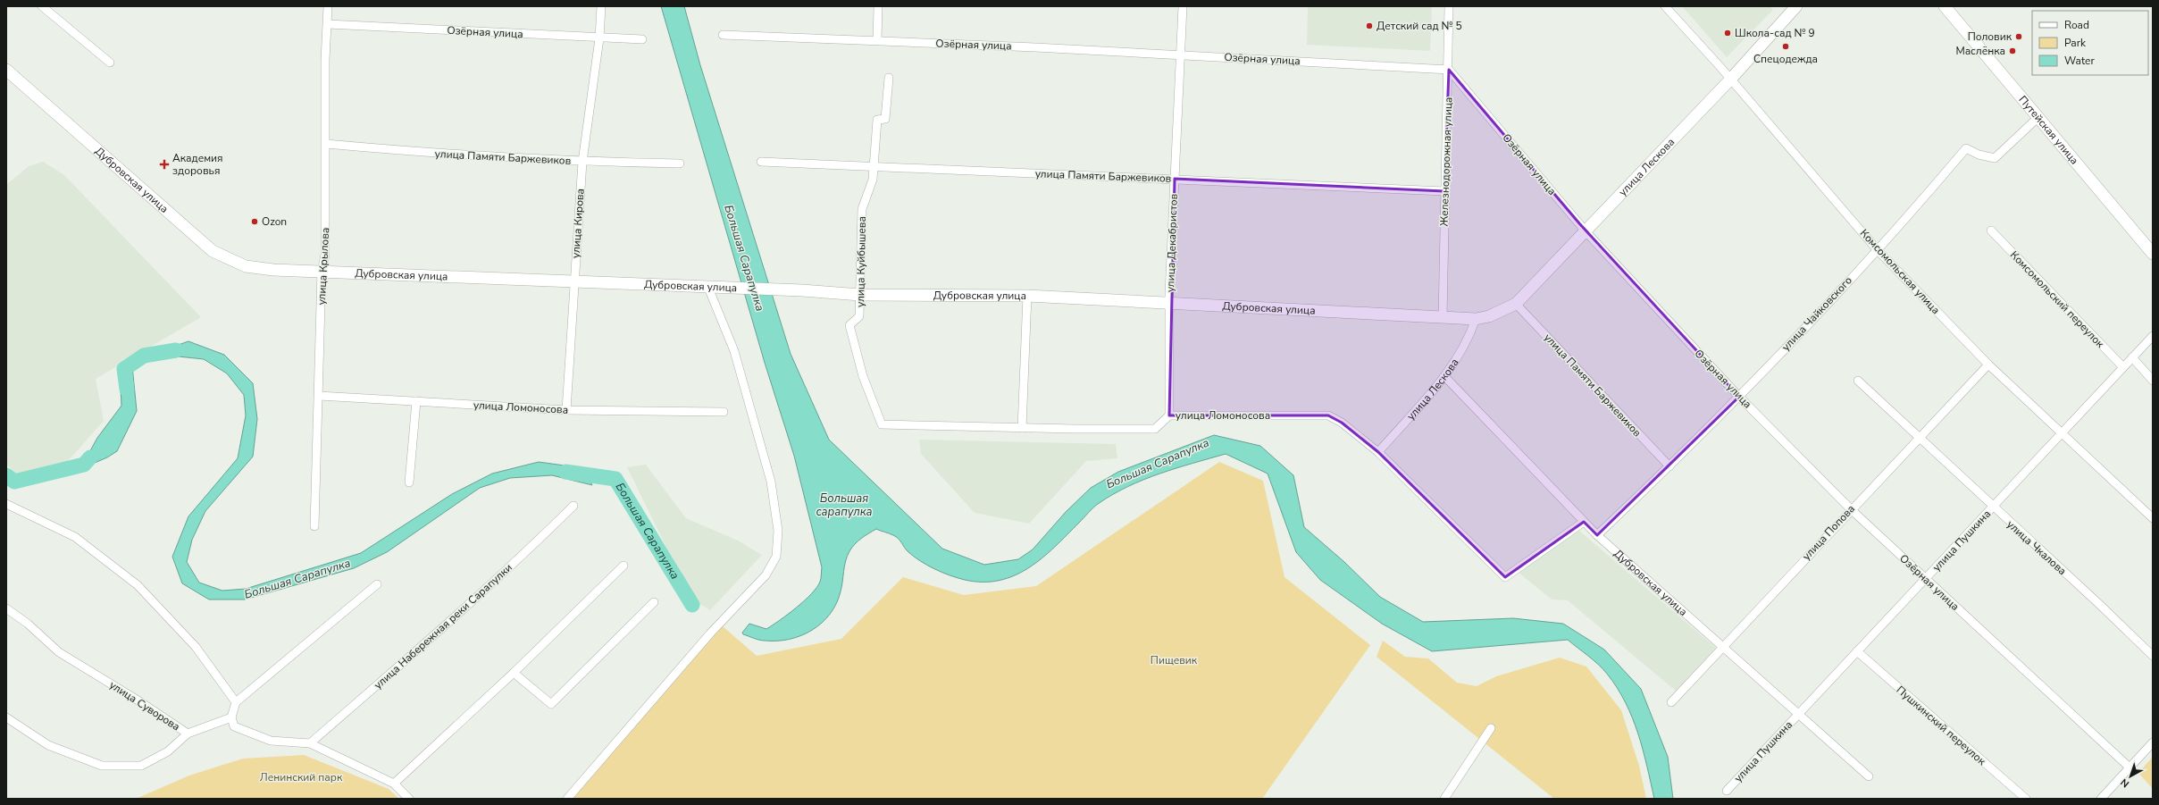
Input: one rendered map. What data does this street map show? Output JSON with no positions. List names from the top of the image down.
{
  "streets": {
    "street": [
      "Озёрная улица",
      "Путейская улица",
      "улица Памяти Баржевиков",
      "Железнодорожная улица",
      "улица Лескова",
      "Дубровская улица",
      "улица Кирова",
      "улица Декабристов",
      "улица Куйбышева",
      "улица Крылова",
      "Комсомольская улица",
      "Комсомольский переулок",
      "улица Чайковского",
      "улица Ломоносова",
      "улица Попова",
      "улица Пушкина",
      "улица Чкалова",
      "улица Набережная реки Сарапулки",
      "улица Суворова",
      "Пушкинский переулок"
    ]
  },
  "crossings": [
    ["Озёрная улица", "Железнодорожная улица"],
    ["Озёрная улица", "улица Лескова"],
    ["Озёрная улица", "улица Кирова"],
    ["Озёрная улица", "улица Декабристов"],
    ["Озёрная улица", "улица Крылова"],
    ["Озёрная улица", "улица Чайковского"],
    ["Озёрная улица", "улица Попова"],
    ["Озёрная улица", "улица Пушкина"],
    ["Путейская улица", "улица Чайковского"],
    ["улица Памяти Баржевиков", "Железнодорожная улица"],
    ["улица Памяти Баржевиков", "улица Лескова"],
    ["улица Памяти Баржевиков", "улица Кирова"],
    ["улица Памяти Баржевиков", "улица Декабристов"],
    ["улица Памяти Баржевиков", "улица Куйбышева"],
    ["улица Памяти Баржевиков", "улица Крылова"],
    ["улица Памяти Баржевиков", "улица Чайковского"],
    ["Железнодорожная улица", "Дубровская улица"],
    ["улица Лескова", "Дубровская улица"],
    ["улица Лескова", "Комсомольская улица"],
    ["улица Лескова", "улица Ломоносова"],
    ["Дубровская улица", "улица Кирова"],
    ["Дубровская улица", "улица Декабристов"],
    ["Дубровская улица", "улица Куйбышева"],
    ["Дубровская улица", "улица Крылова"],
    ["Дубровская улица", "улица Чайковского"],
    ["Дубровская улица", "улица Ломоносова"],
    ["Дубровская улица", "улица Попова"],
    ["Дубровская улица", "улица Пушкина"],
    ["улица Кирова", "улица Ломоносова"],
    ["улица Декабристов", "улица Ломоносова"],
    ["улица Куйбышева", "улица Ломоносова"],
    ["улица Крылова", "улица Ломоносова"],
    ["Комсомольская улица", "улица Чайковского"],
    ["Комсомольская улица", "улица Попова"],
    ["Комсомольская улица", "улица Пушкина"],
    ["Комсомольский переулок", "улица Пушкина"],
    ["улица Попова", "улица Чкалова"],
    ["улица Пушкина", "улица Чкалова"],
    ["улица Пушкина", "Пушкинский переулок"]
  ],
  "water": ["Большая Сарапулка", "Большая сарапулка"],
  "parks": ["Пищевик", "Ленинский парк"],
  "places": {
    "other": [
      "Детский сад № 5",
      "Школа-сад № 9",
      "Половик",
      "Спецодежда",
      "Маслёнка",
      "Ozon"
    ],
    "health": ["Академия здоровья"]
  },
  "legend": ["Road", "Park", "Water"],
  "north": "bottom left"
}
